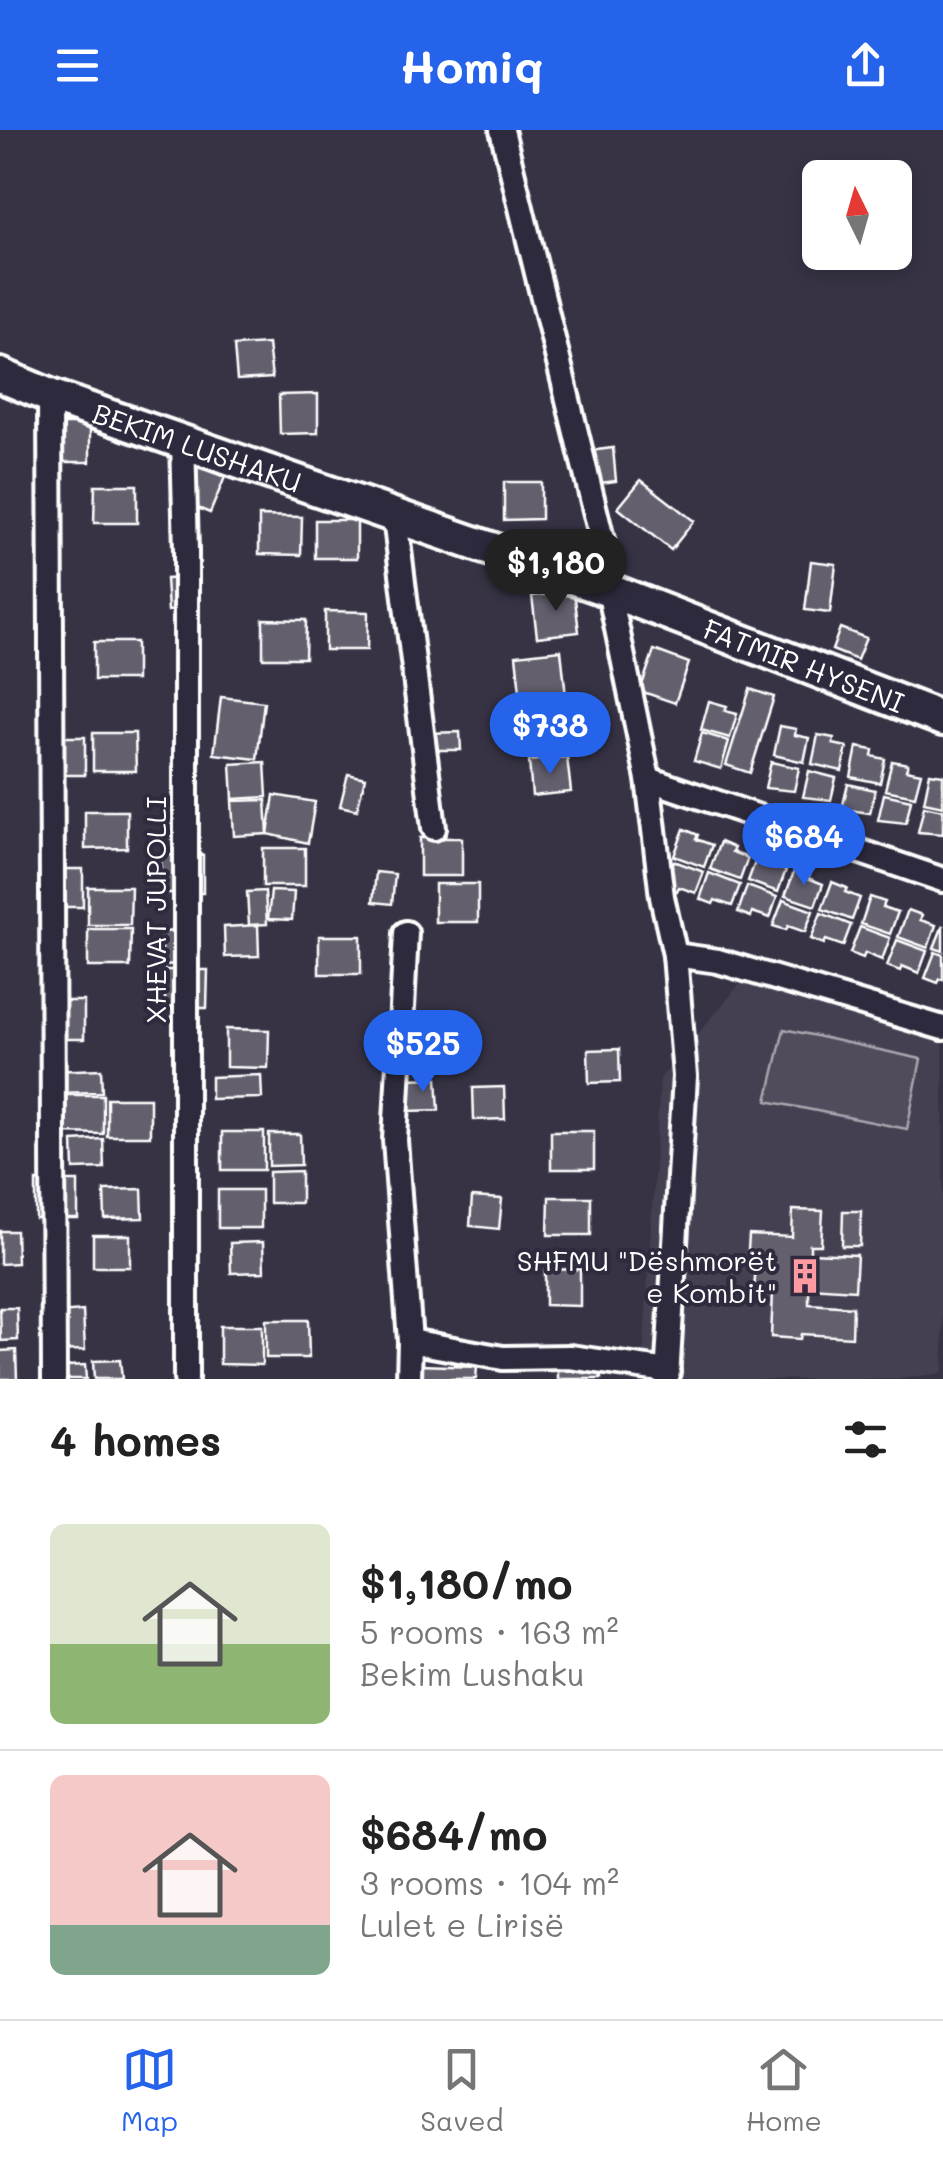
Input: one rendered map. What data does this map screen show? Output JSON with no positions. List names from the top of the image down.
{
  "streets": {
    "street": ["BEKIM LUSHAKU", "FATMIR HYSENI", "XHEVAT JUPOLLI"]
  },
  "crossings": [
    ["BEKIM LUSHAKU", "FATMIR HYSENI"],
    ["BEKIM LUSHAKU", "XHEVAT JUPOLLI"]
  ],
  "places": {
    "building": ["SHFMU \"Dëshmorët e Kombit\""]
  },
  "north": "top",
  "page": {
    "header": "Homiq",
    "price": [
      "$1,180",
      "$738",
      "$684",
      "$525"
    ],
    "heading": "4 homes",
    "list": [
      {
        "name": "$1,180/mo",
        "note": "5 rooms · 163 m² · Bekim Lushaku"
      },
      {
        "name": "$684/mo",
        "note": "3 rooms · 104 m² · Lulet e Lirisë"
      }
    ],
    "tabs": ["Map", "Saved", "Home"]
  }
}
